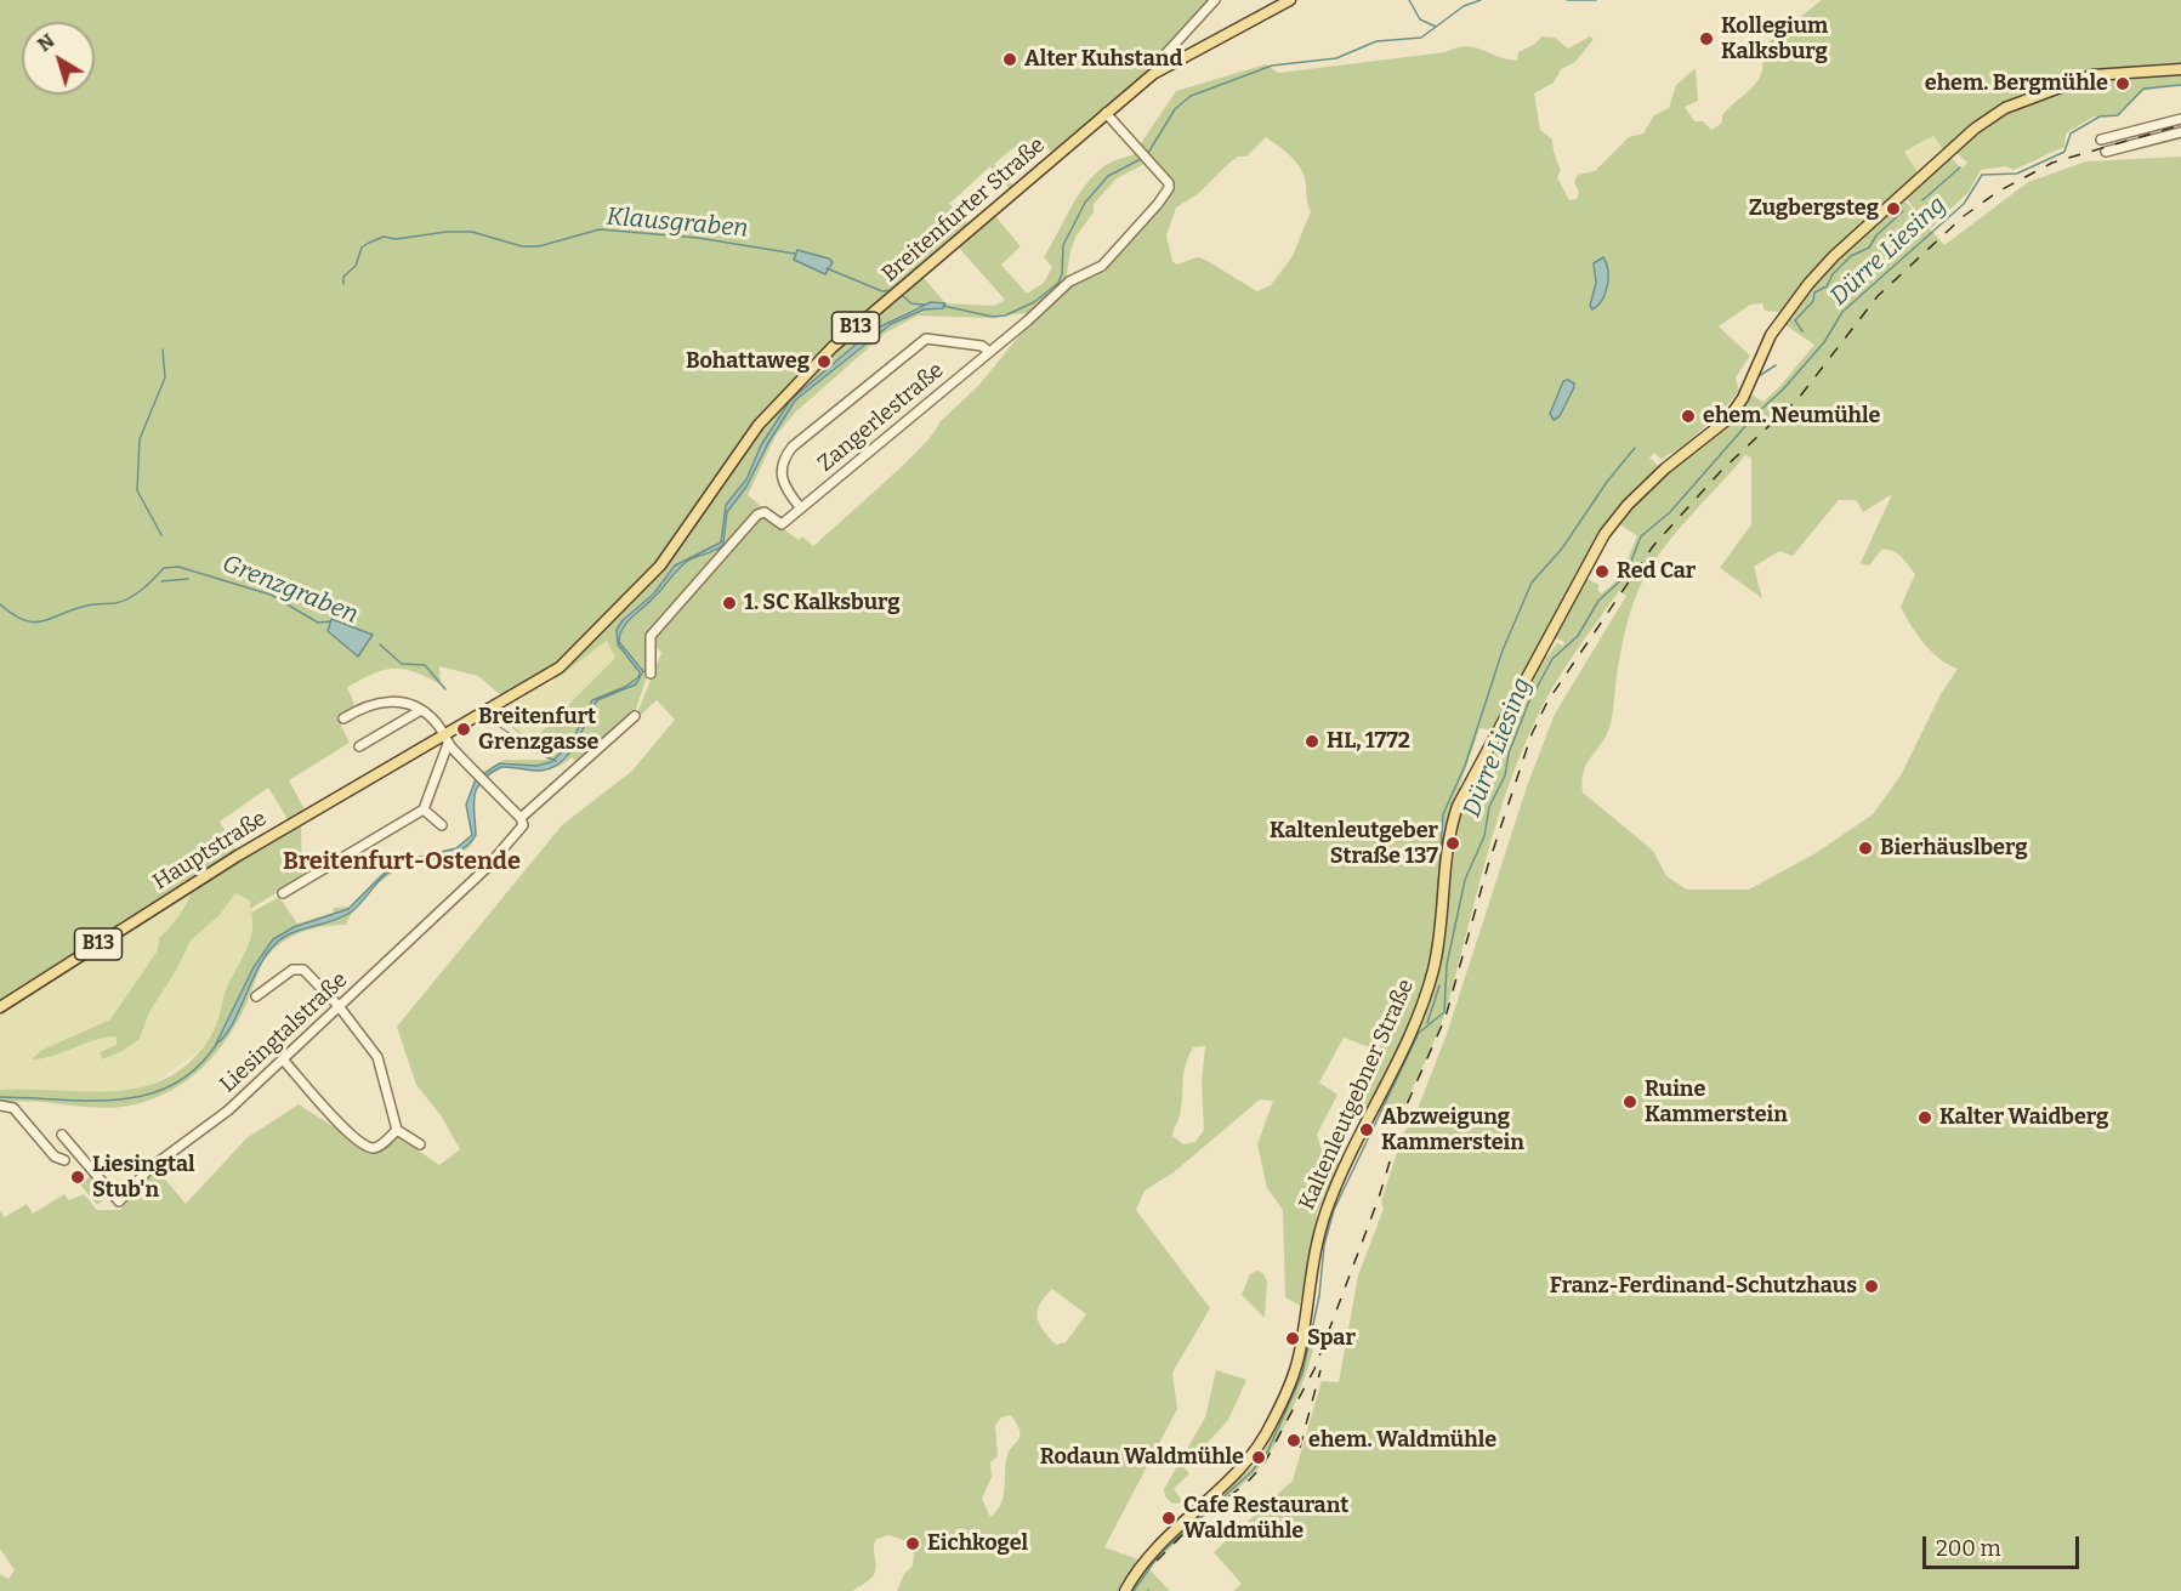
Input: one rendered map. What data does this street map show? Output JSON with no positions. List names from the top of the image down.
{
  "streets": {
    "main road": [
      "Breitenfurter Straße",
      "B13",
      "Hauptstraße",
      "Kaltenleutgebner Straße"
    ],
    "street": ["Zangerlestraße", "Liesingtalstraße"]
  },
  "crossings": [
    ["Breitenfurter Straße", "Zangerlestraße"],
    ["Breitenfurter Straße", "Hauptstraße"]
  ],
  "districts": ["Breitenfurt-Ostende"],
  "water": ["Klausgraben", "Dürre Liesing", "Grenzgraben"],
  "places": [
    "Kollegium Kalksburg",
    "Alter Kuhstand",
    "ehem. Bergmühle",
    "Zugbergsteg",
    "Bohattaweg",
    "ehem. Neumühle",
    "Red Car",
    "1. SC Kalksburg",
    "Breitenfurt Grenzgasse",
    "HL, 1772",
    "Kaltenleutgeber Straße 137",
    "Bierhäuslberg",
    "Ruine Kammerstein",
    "Kalter Waidberg",
    "Abzweigung Kammerstein",
    "Liesingtal Stub'n",
    "Franz-Ferdinand-Schutzhaus",
    "Spar",
    "ehem. Waldmühle",
    "Rodaun Waldmühle",
    "Cafe Restaurant Waldmühle",
    "Eichkogel"
  ],
  "scale_bar": "200 m",
  "north": "top left"
}
